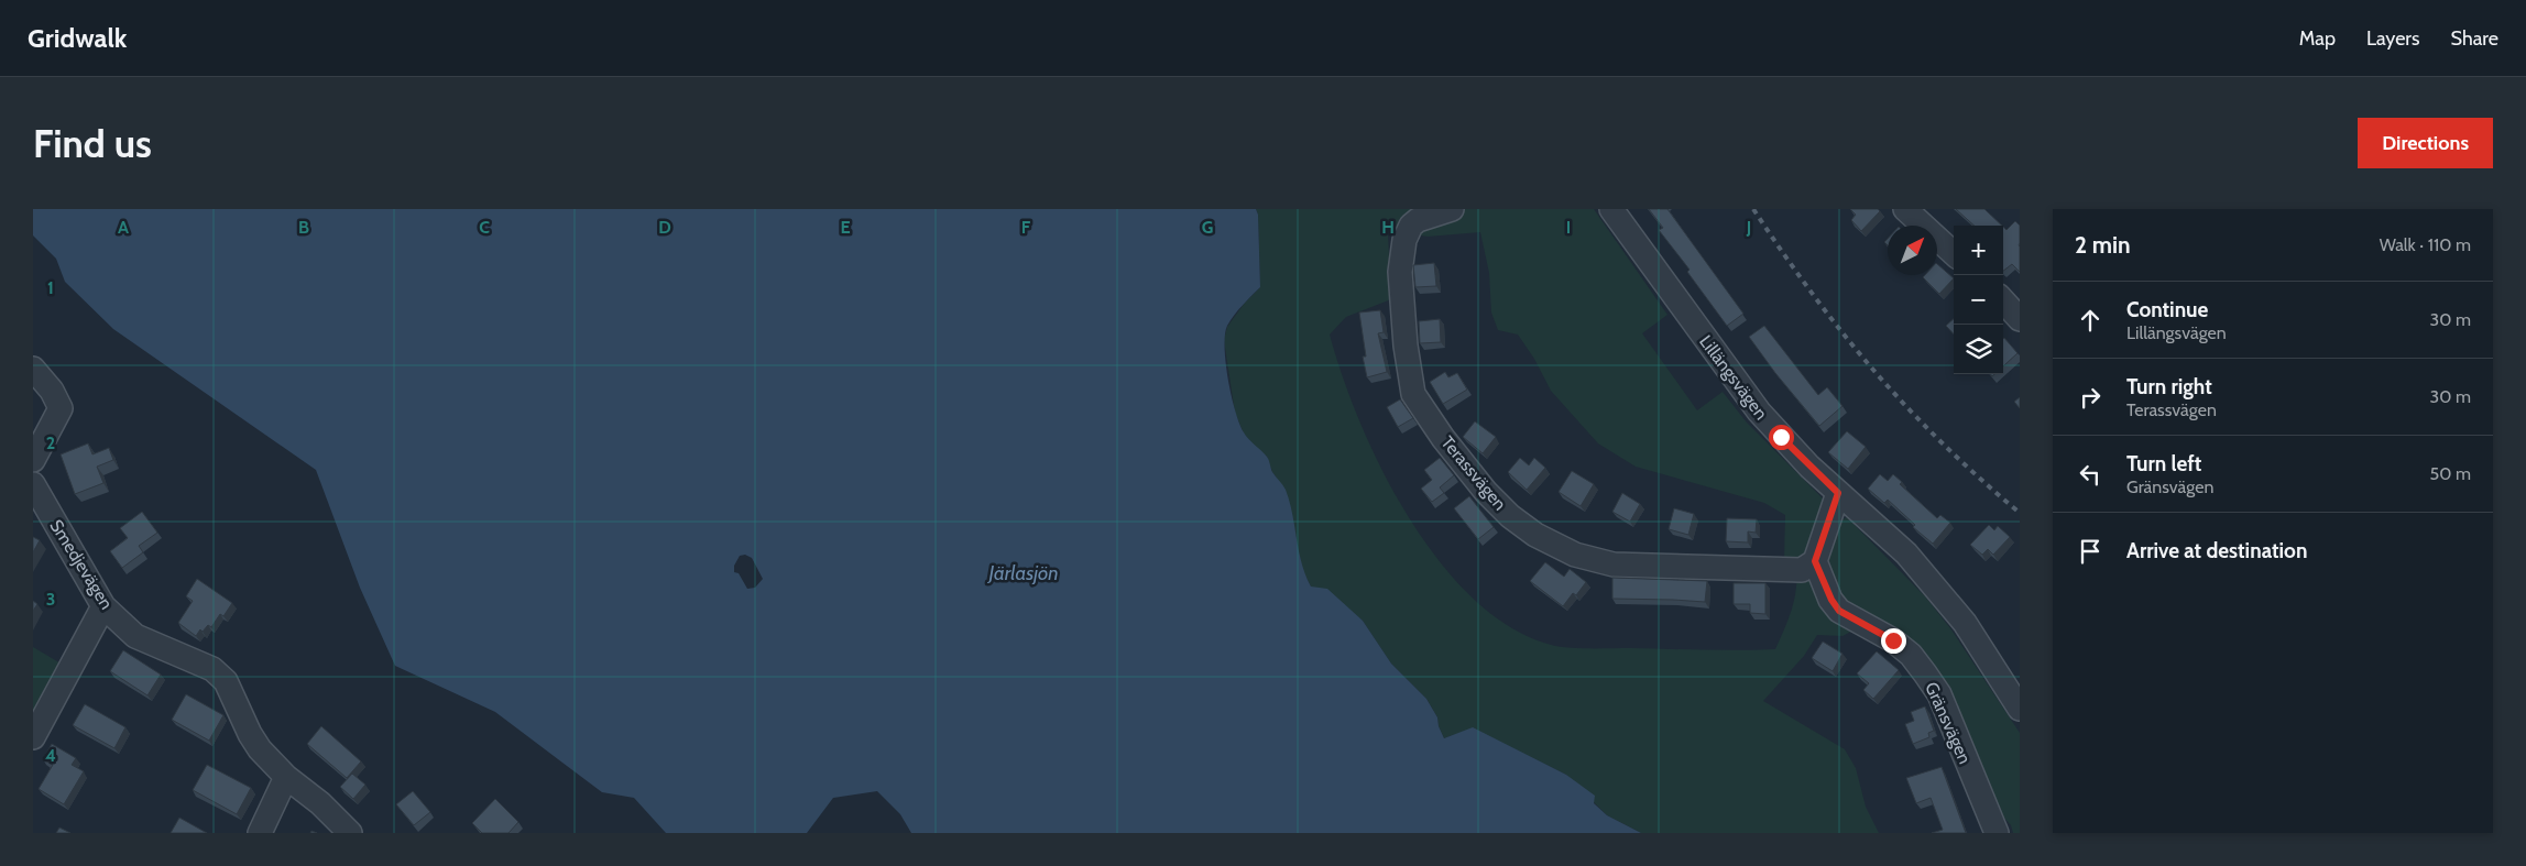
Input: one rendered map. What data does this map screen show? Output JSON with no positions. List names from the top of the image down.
{
  "streets": {
    "street": [
      "Lillängsvägen",
      "Terassvägen",
      "Smedjevägen",
      "Gränsvägen"
    ]
  },
  "crossings": [
    ["Terassvägen", "Gränsvägen"]
  ],
  "water": ["Järlasjön"],
  "north": "top right",
  "page": {
    "header": "Gridwalk",
    "nav": ["Map", "Layers", "Share"],
    "buttons": "Directions",
    "title": "Find us",
    "heading": ["2 min", "Walk · 110 m"],
    "map_buttons": ["+", "−"],
    "list": [
      ["Continue", "Lillängsvägen", "30 m"],
      ["Turn right", "Terassvägen", "30 m"],
      ["Turn left", "Gränsvägen", "50 m"],
      "Arrive at destination"
    ]
  },
  "grid": {
    "columns": [
      "A",
      "B",
      "C",
      "D",
      "E",
      "F",
      "G",
      "H",
      "I",
      "J"
    ],
    "rows": [
      "1",
      "2",
      "3",
      "4"
    ]
  }
}
